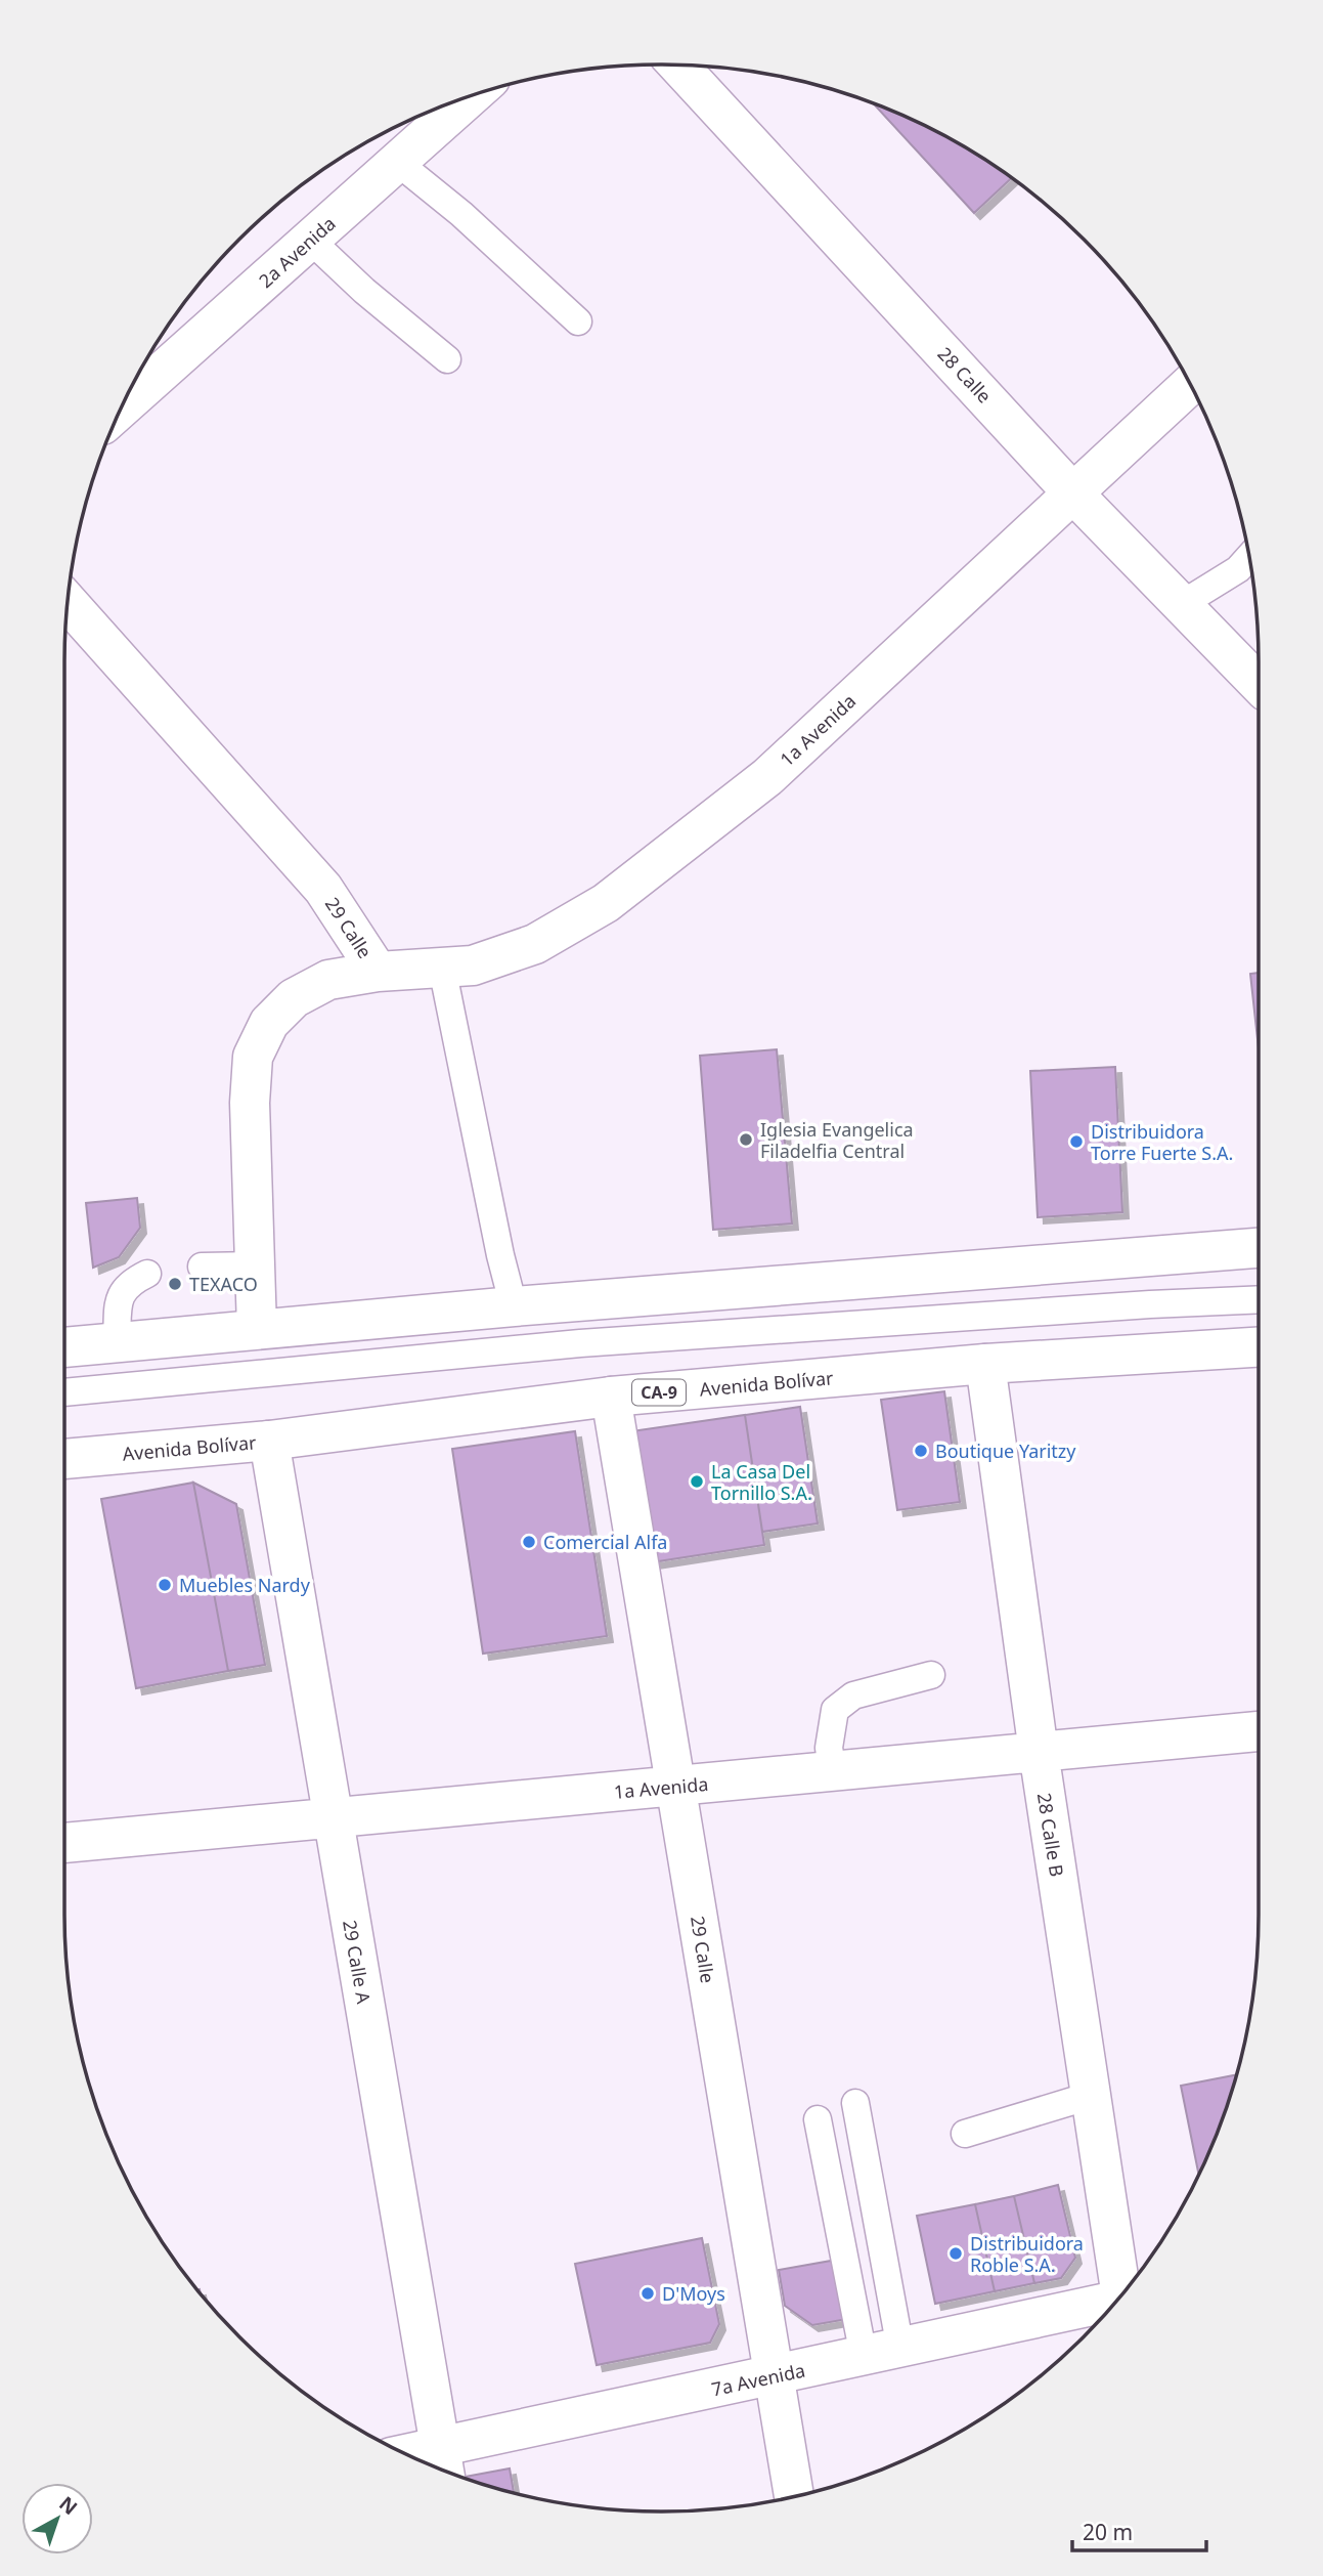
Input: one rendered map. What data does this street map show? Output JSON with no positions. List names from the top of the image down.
{
  "streets": {
    "street": [
      "2a Avenida",
      "28 Calle",
      "1a Avenida",
      "29 Calle",
      "Avenida Bolívar",
      "CA-9",
      "28 Calle B",
      "29 Calle A",
      "7a Avenida"
    ]
  },
  "crossings": [
    ["28 Calle", "1a Avenida"],
    ["1a Avenida", "29 Calle"],
    ["1a Avenida", "28 Calle B"],
    ["1a Avenida", "29 Calle A"],
    ["29 Calle", "Avenida Bolívar"],
    ["29 Calle", "7a Avenida"],
    ["Avenida Bolívar", "28 Calle B"],
    ["Avenida Bolívar", "29 Calle A"],
    ["29 Calle A", "7a Avenida"]
  ],
  "places": [
    "Iglesia Evangelica Filadelfia Central",
    "Distribuidora Torre Fuerte S.A.",
    "TEXACO",
    "Boutique Yaritzy",
    "La Casa Del Tornillo S.A.",
    "Comercial Alfa",
    "Muebles Nardy",
    "Distribuidora Roble S.A.",
    "D'Moys"
  ],
  "scale_bar": "20 m",
  "north": "top right"
}
